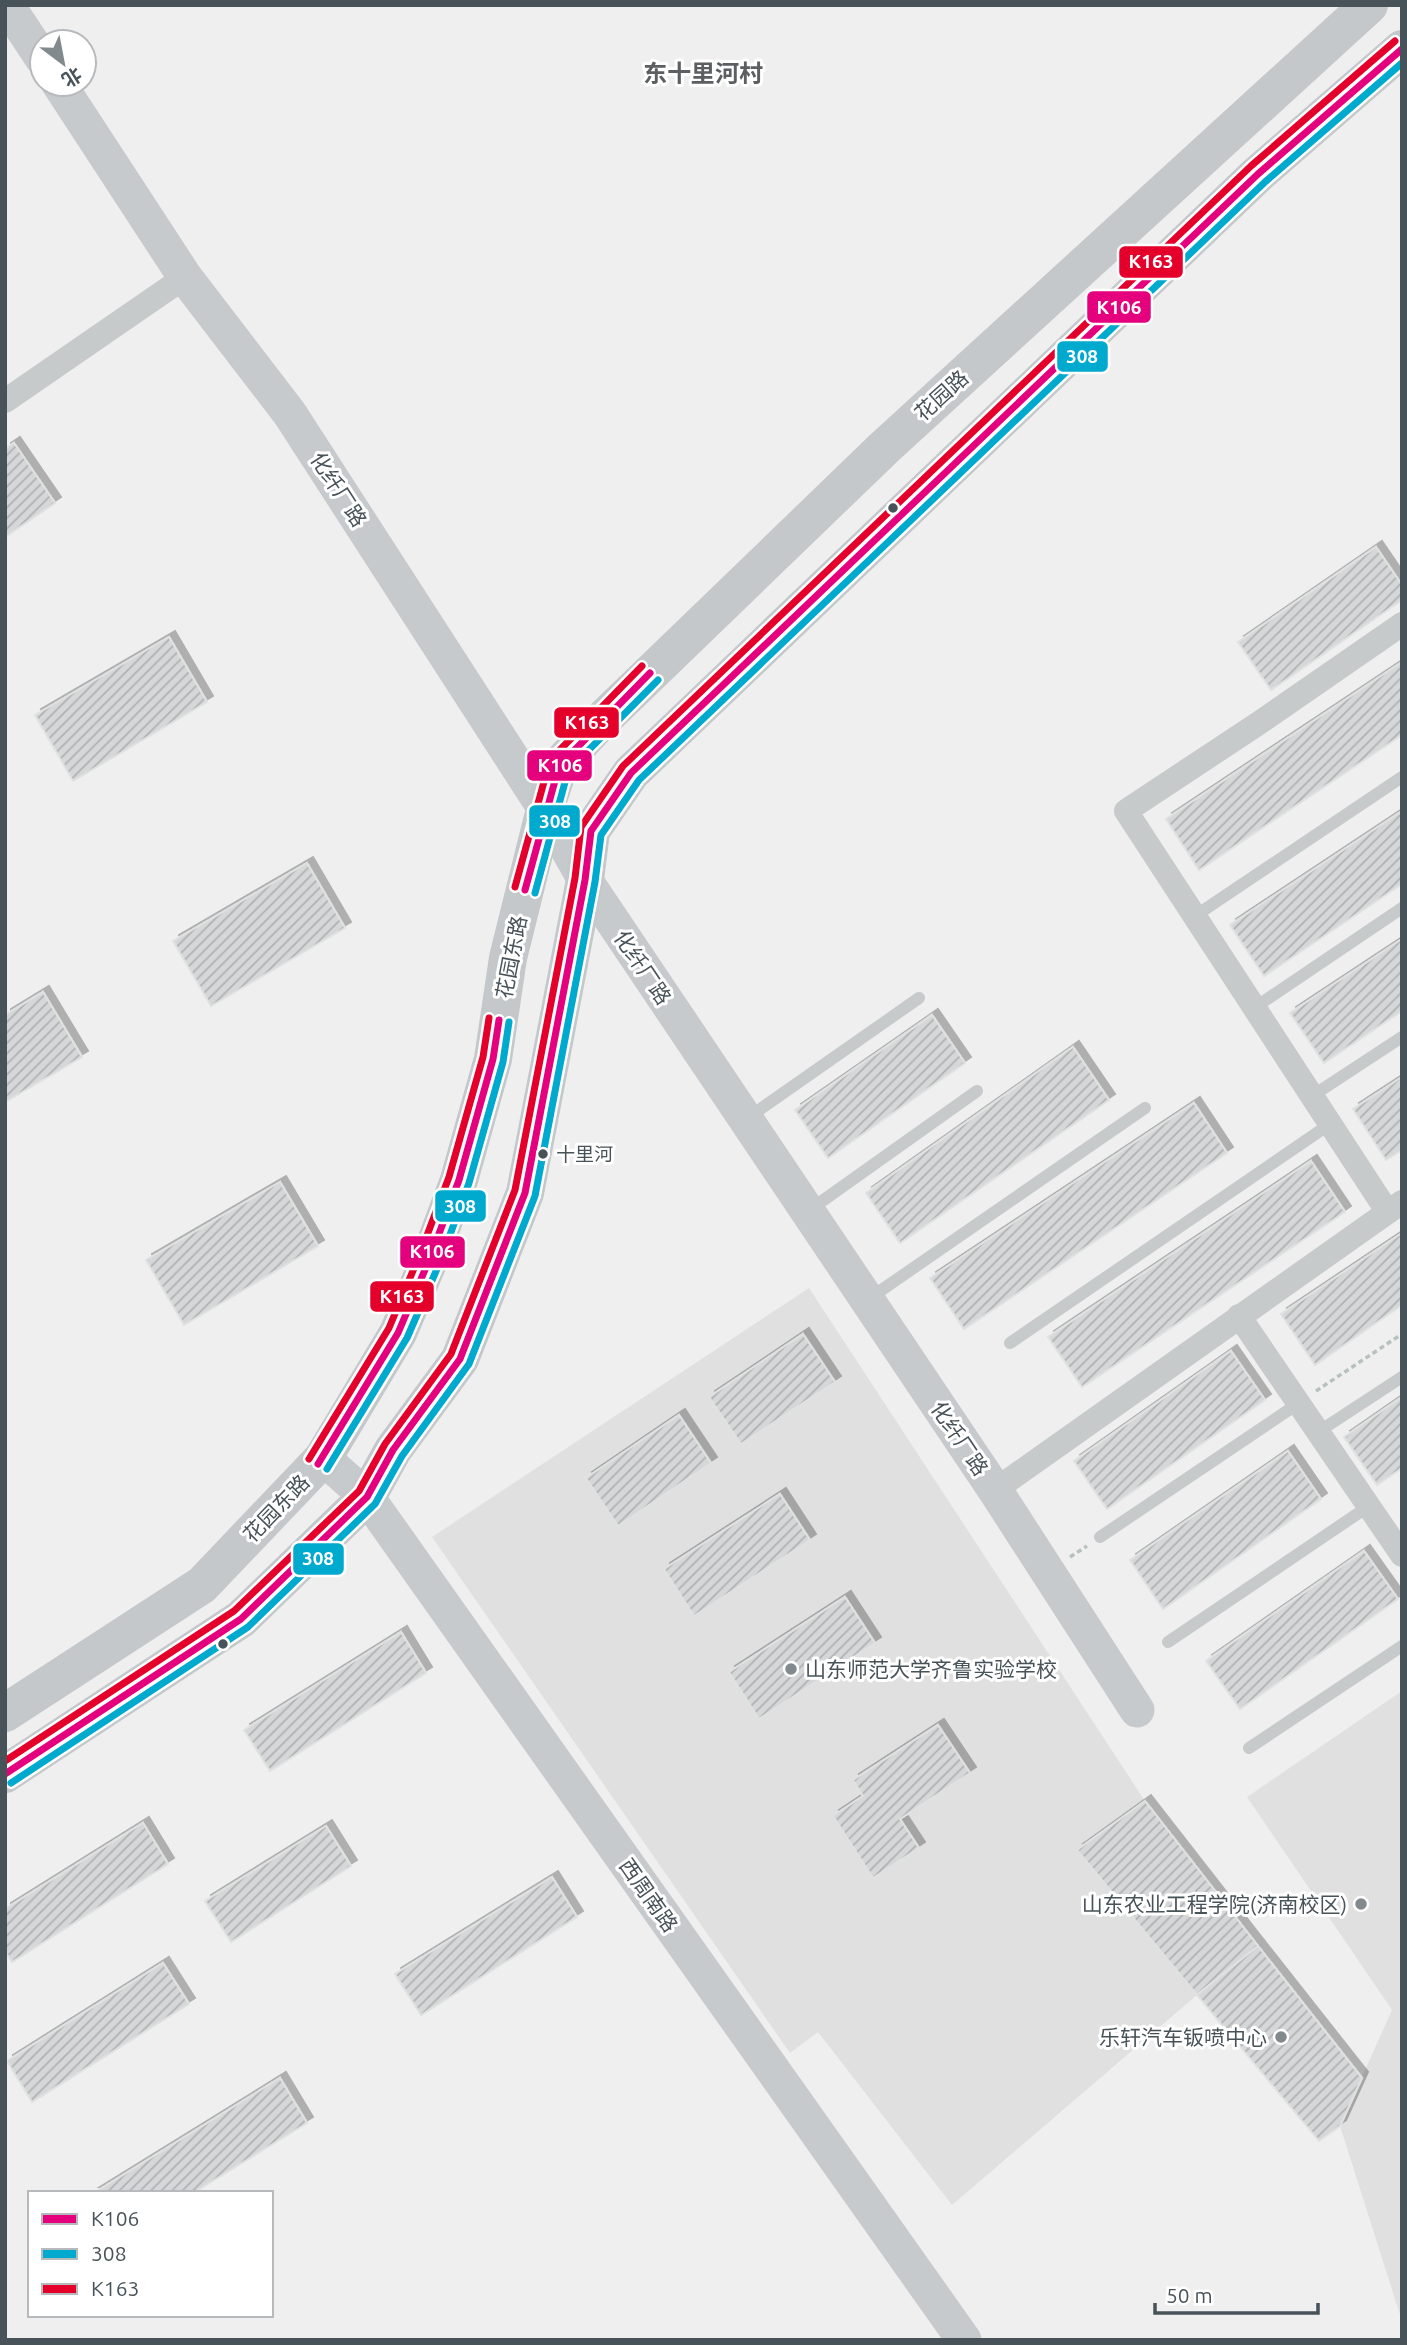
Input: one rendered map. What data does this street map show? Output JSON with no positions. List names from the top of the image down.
{
  "streets": {
    "main road": [
      "花园路",
      "化纤厂路",
      "花园东路",
      "西周南路"
    ]
  },
  "crossings": [
    ["花园路", "化纤厂路"],
    ["花园路", "花园东路"],
    ["化纤厂路", "花园东路"],
    ["花园东路", "西周南路"]
  ],
  "districts": ["东十里河村"],
  "places": [
    "十里河",
    "山东师范大学齐鲁实验学校",
    "山东农业工程学院(济南校区)",
    "乐轩汽车钣喷中心"
  ],
  "lines": ["transit line K163", "transit line K106", "transit line 308"],
  "legend": ["K106", "308", "K163"],
  "scale_bar": "50 m",
  "north": "bottom right"
}
